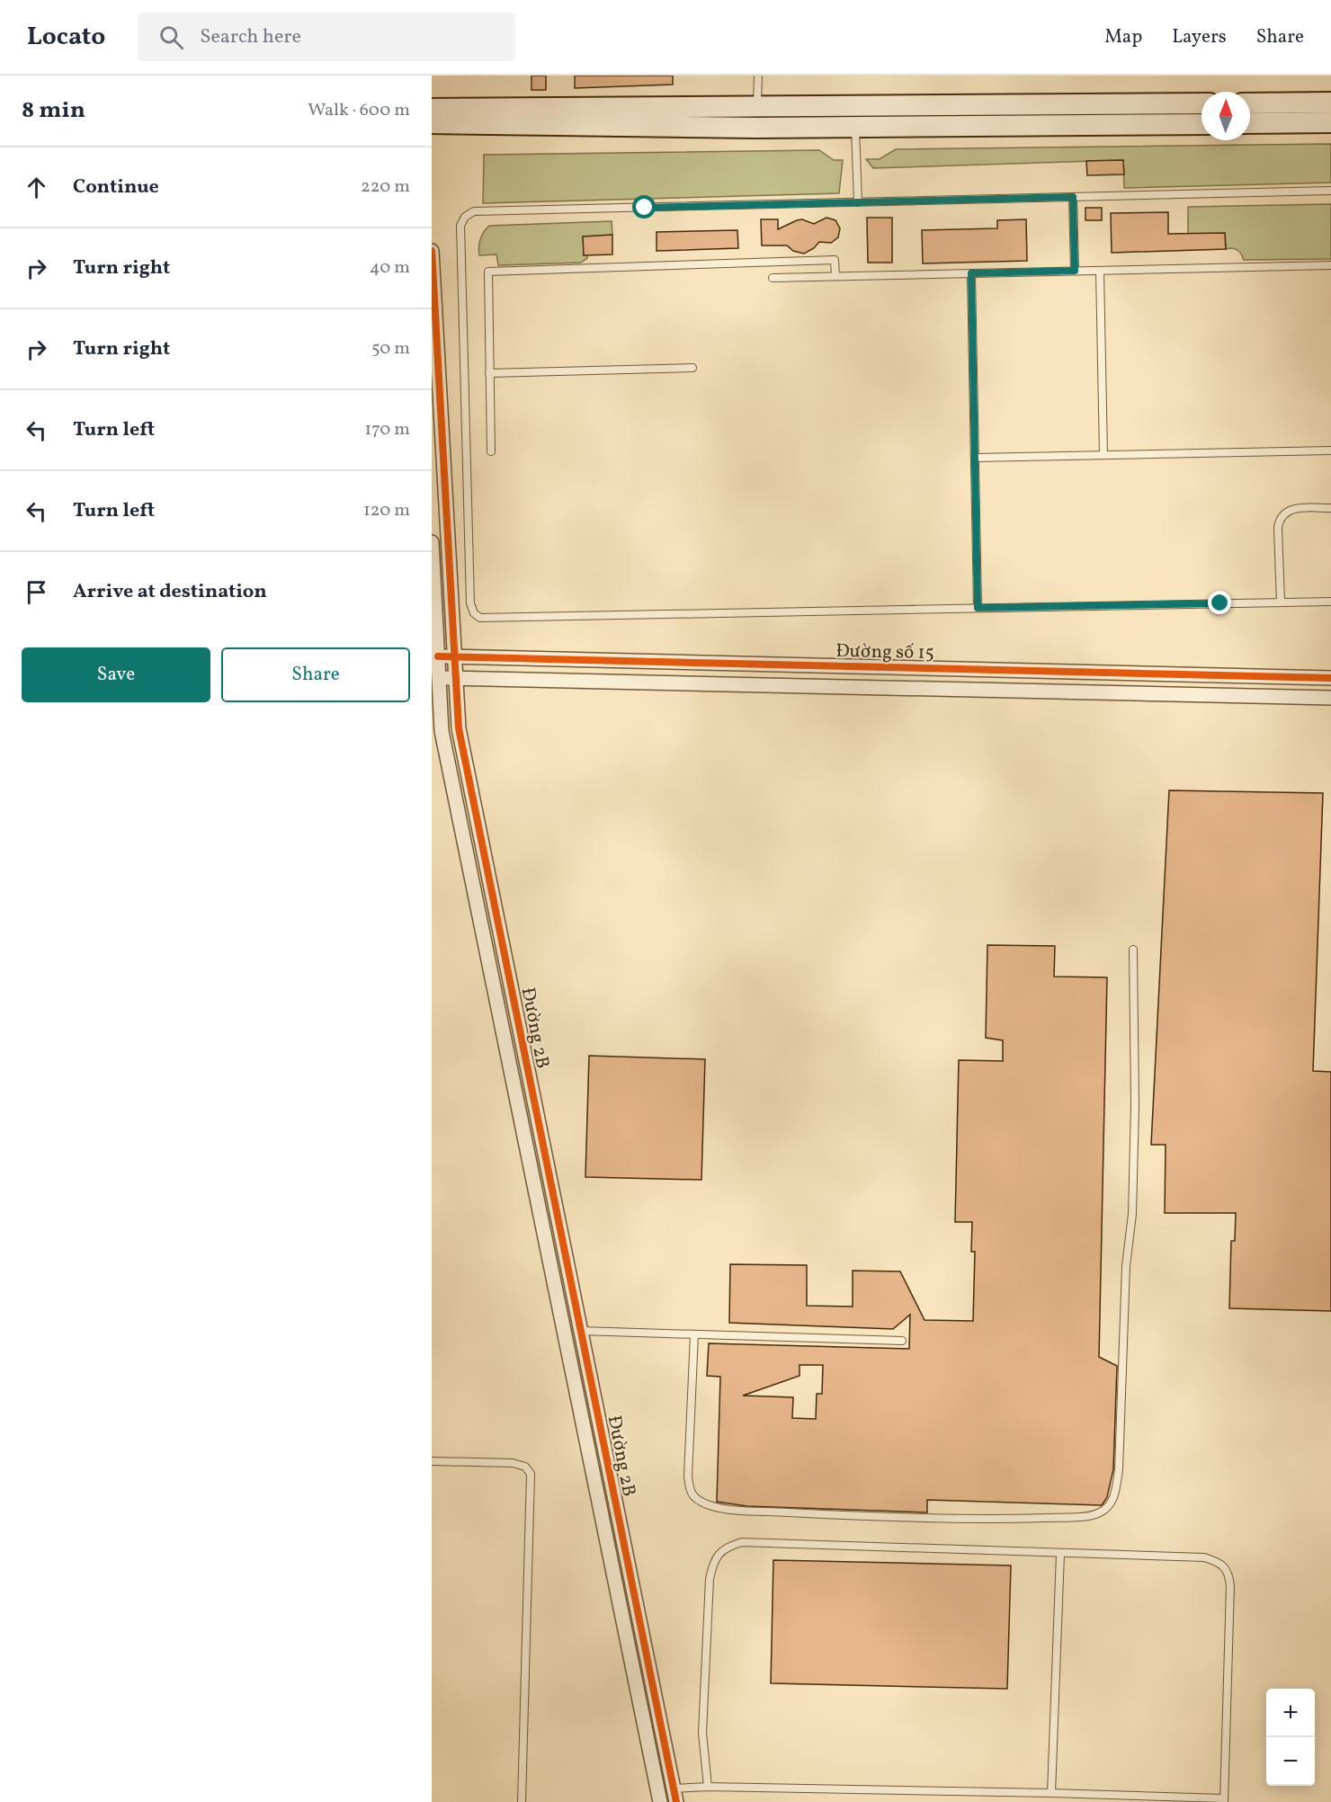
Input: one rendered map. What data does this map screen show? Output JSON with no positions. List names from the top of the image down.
{
  "streets": {
    "street": ["Đường số 15", "Đường 2B"]
  },
  "crossings": [
    ["Đường số 15", "Đường 2B"]
  ],
  "north": "top",
  "page": {
    "header": "Locato",
    "search": "Search here",
    "nav": ["Map", "Layers", "Share"],
    "heading": ["8 min", "Walk · 600 m"],
    "list": [
      ["Continue", "220 m"],
      ["Turn right", "40 m"],
      ["Turn right", "50 m"],
      ["Turn left", "170 m"],
      ["Turn left", "120 m"],
      "Arrive at destination"
    ],
    "buttons": ["Save", "Share"],
    "map_buttons": ["+", "−"]
  }
}
